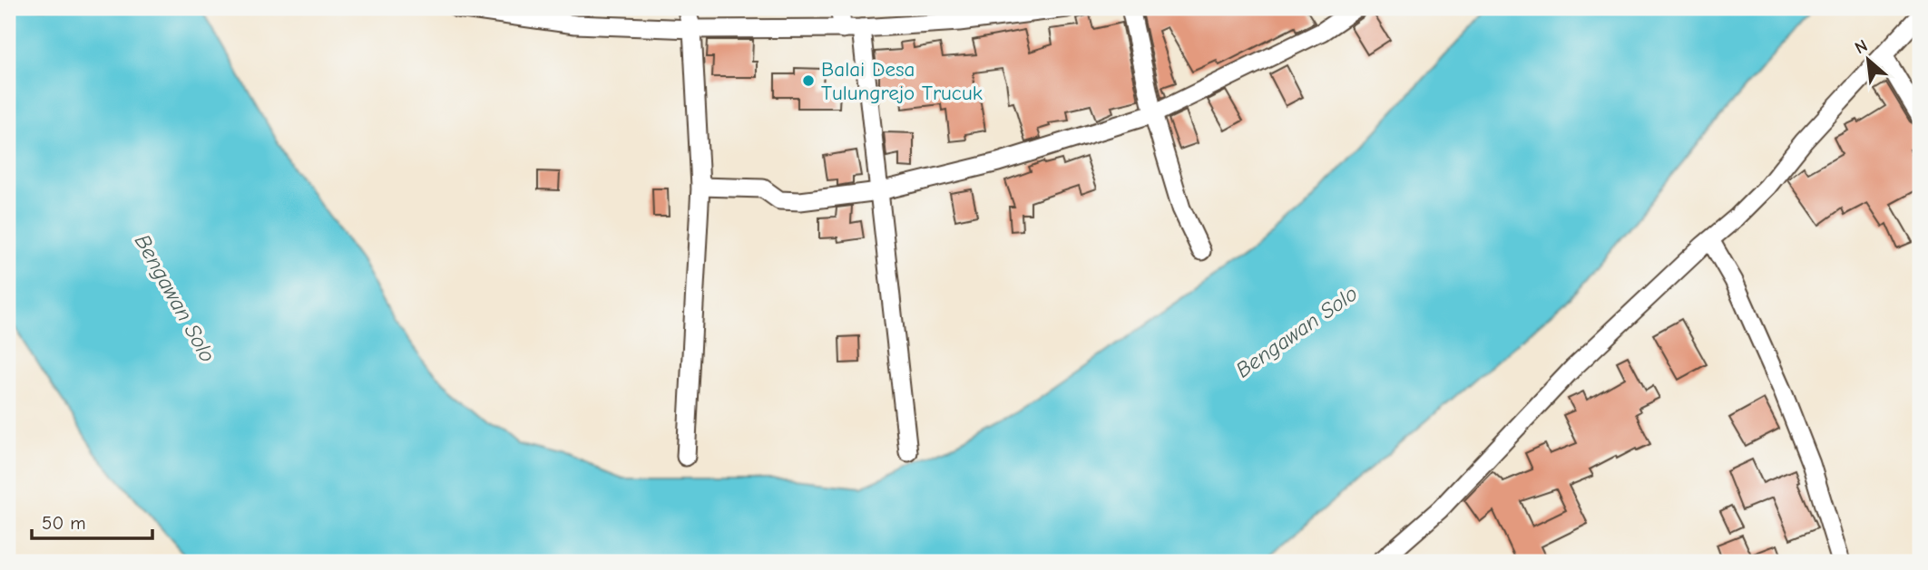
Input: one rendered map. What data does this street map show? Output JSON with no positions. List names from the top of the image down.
{
  "water": ["Bengawan Solo"],
  "places": ["Balai Desa Tulungrejo Trucuk"],
  "scale_bar": "50 m",
  "north": "top left"
}
